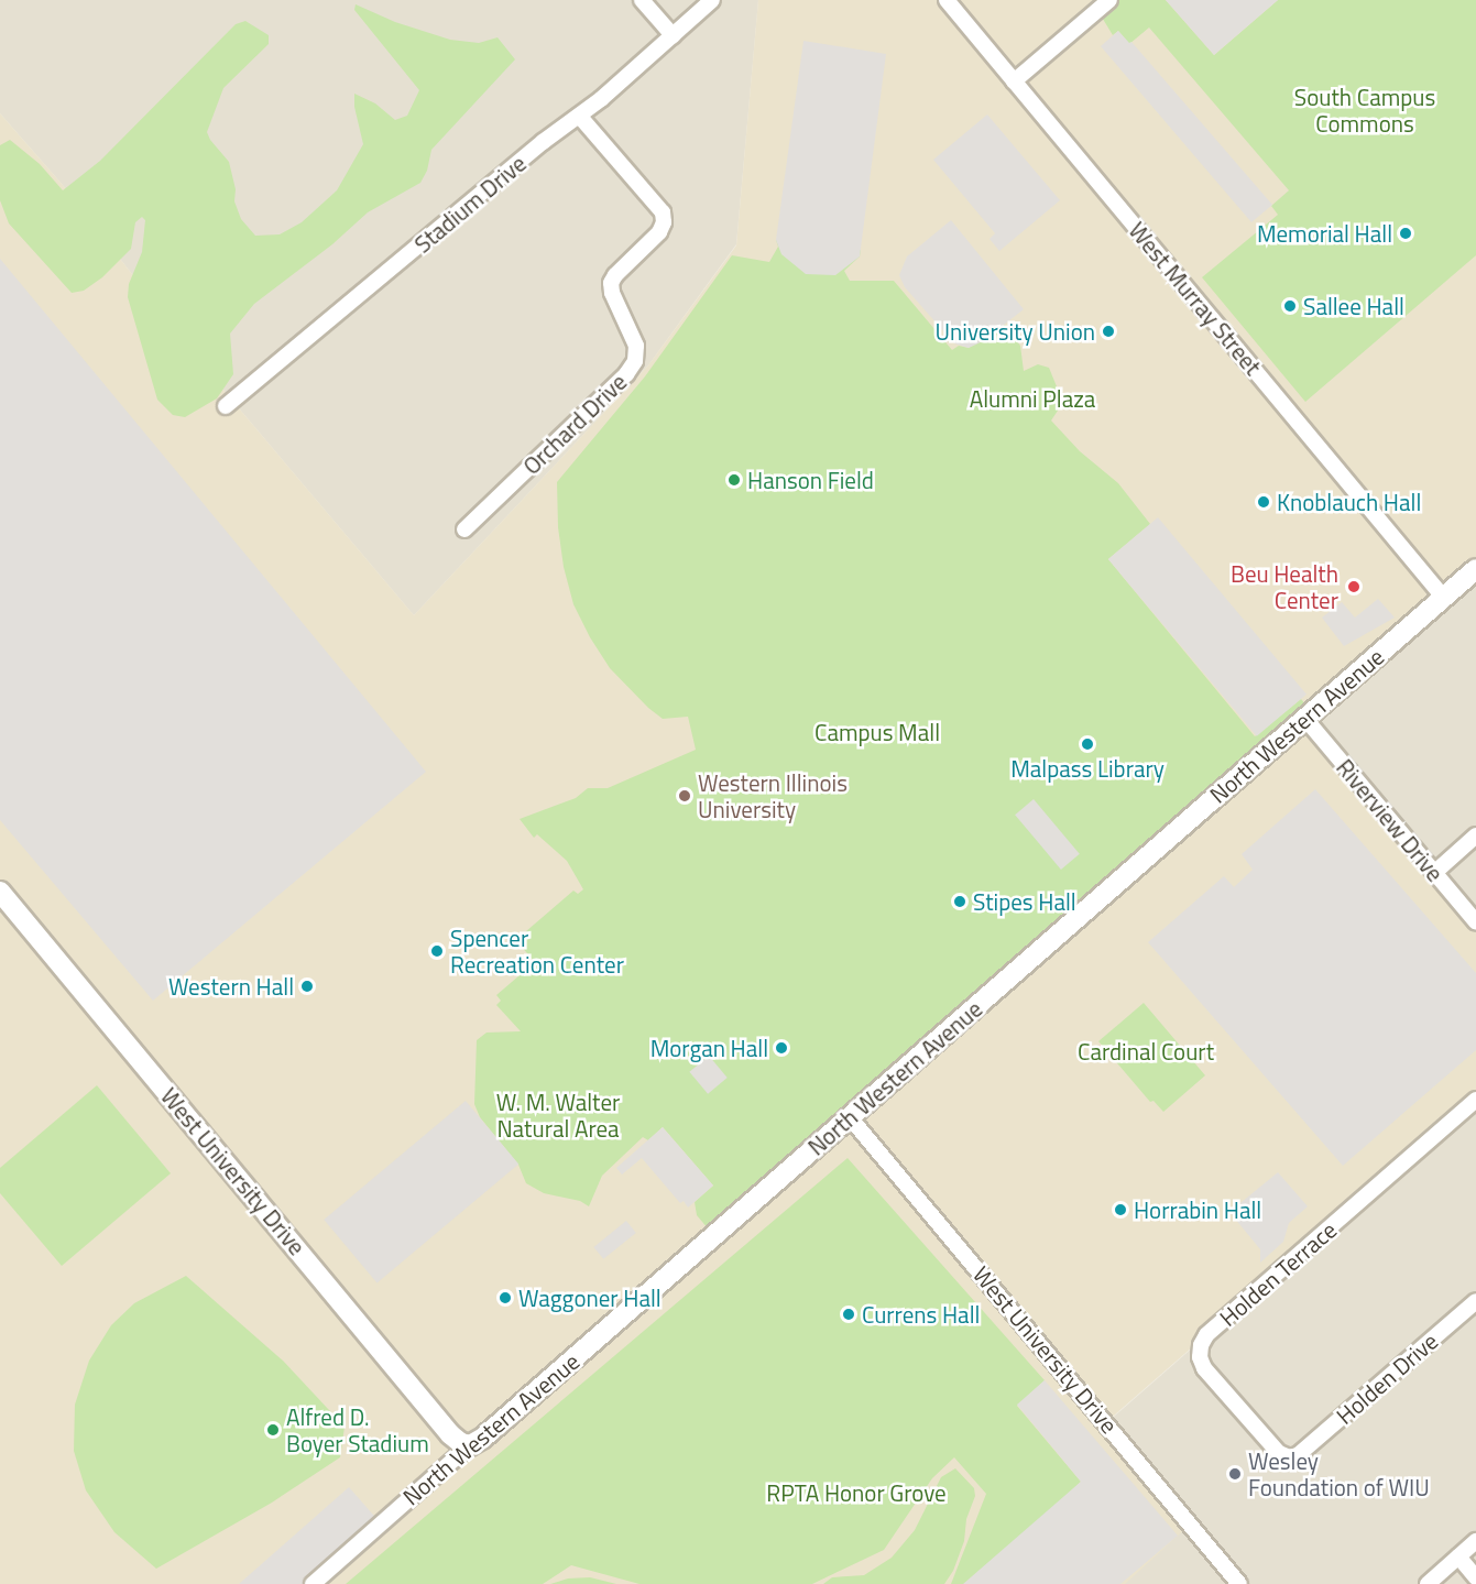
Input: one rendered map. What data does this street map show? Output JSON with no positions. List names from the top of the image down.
{
  "streets": {
    "street": [
      "Stadium Drive",
      "West Murray Street",
      "Orchard Drive",
      "North Western Avenue",
      "Riverview Drive",
      "West University Drive",
      "Holden Terrace",
      "Holden Drive"
    ]
  },
  "crossings": [
    ["Stadium Drive", "Orchard Drive"],
    ["West Murray Street", "North Western Avenue"],
    ["North Western Avenue", "Riverview Drive"],
    ["North Western Avenue", "West University Drive"],
    ["Holden Terrace", "Holden Drive"]
  ],
  "parks": [
    "South Campus Commons",
    "Alumni Plaza",
    "Campus Mall",
    "Cardinal Court",
    "W. M. Walter Natural Area",
    "RPTA Honor Grove"
  ],
  "places": [
    "Memorial Hall",
    "Sallee Hall",
    "University Union",
    "Hanson Field",
    "Knoblauch Hall",
    "Beu Health Center",
    "Malpass Library",
    "Western Illinois University",
    "Stipes Hall",
    "Spencer Recreation Center",
    "Western Hall",
    "Morgan Hall",
    "Horrabin Hall",
    "Waggoner Hall",
    "Currens Hall",
    "Alfred D. Boyer Stadium",
    "Wesley Foundation of WIU"
  ]
}
